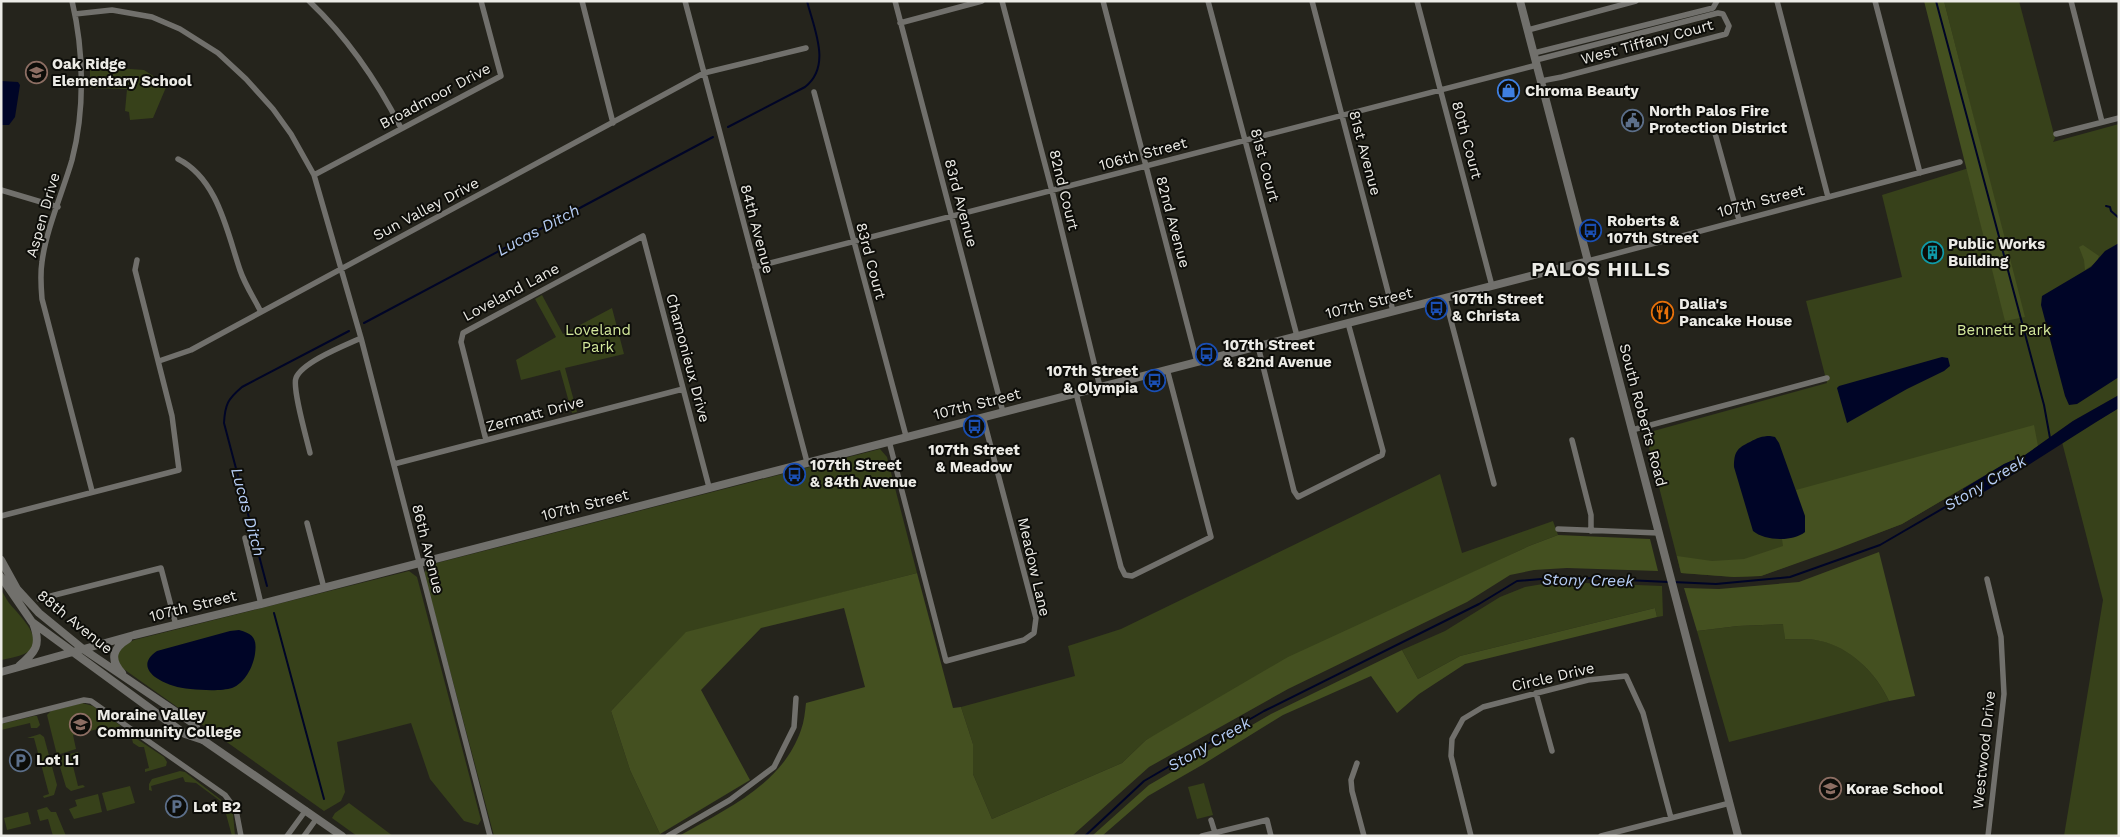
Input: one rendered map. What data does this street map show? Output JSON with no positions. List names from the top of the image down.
{
  "streets": {
    "street": [
      "West Tiffany Court",
      "Broadmoor Drive",
      "80th Court",
      "81st Avenue",
      "106th Street",
      "81st Court",
      "82nd Court",
      "107th Street",
      "83rd Avenue",
      "Sun Valley Drive",
      "Aspen Drive",
      "82nd Avenue",
      "84th Avenue",
      "83rd Court",
      "Loveland Lane",
      "Chamonieux Drive",
      "Zermatt Drive",
      "South Roberts Road",
      "86th Avenue",
      "Meadow Lane",
      "88th Avenue",
      "Circle Drive",
      "Westwood Drive"
    ]
  },
  "crossings": [
    ["West Tiffany Court", "106th Street"],
    ["West Tiffany Court", "South Roberts Road"],
    ["Broadmoor Drive", "86th Avenue"],
    ["80th Court", "106th Street"],
    ["80th Court", "107th Street"],
    ["81st Avenue", "106th Street"],
    ["81st Avenue", "107th Street"],
    ["106th Street", "81st Court"],
    ["106th Street", "82nd Court"],
    ["106th Street", "83rd Avenue"],
    ["106th Street", "82nd Avenue"],
    ["106th Street", "84th Avenue"],
    ["106th Street", "83rd Court"],
    ["106th Street", "South Roberts Road"],
    ["81st Court", "107th Street"],
    ["82nd Court", "107th Street"],
    ["107th Street", "83rd Avenue"],
    ["107th Street", "82nd Avenue"],
    ["107th Street", "84th Avenue"],
    ["107th Street", "83rd Court"],
    ["107th Street", "Chamonieux Drive"],
    ["107th Street", "South Roberts Road"],
    ["107th Street", "86th Avenue"],
    ["107th Street", "Meadow Lane"],
    ["107th Street", "88th Avenue"],
    ["Sun Valley Drive", "84th Avenue"],
    ["Sun Valley Drive", "86th Avenue"],
    ["Aspen Drive", "86th Avenue"],
    ["Loveland Lane", "Chamonieux Drive"],
    ["Loveland Lane", "Zermatt Drive"],
    ["Chamonieux Drive", "Zermatt Drive"],
    ["Zermatt Drive", "86th Avenue"]
  ],
  "districts": ["PALOS HILLS"],
  "water": ["Lucas Ditch", "Stony Creek"],
  "parks": ["Loveland Park", "Bennett Park"],
  "places": {
    "school or university": ["Oak Ridge Elementary School", "Moraine Valley Community College", "Korae School"],
    "shop": ["Chroma Beauty"],
    "public building": ["North Palos Fire Protection District"],
    "bus stop": [
      "Roberts & 107th Street",
      "107th Street & Christa",
      "107th Street & 82nd Avenue",
      "107th Street & Olympia",
      "107th Street & Meadow",
      "107th Street & 84th Avenue"
    ],
    "building": ["Public Works Building"],
    "restaurant": ["Dalia's Pancake House"],
    "parking": ["Lot L1", "Lot B2"]
  }
}
